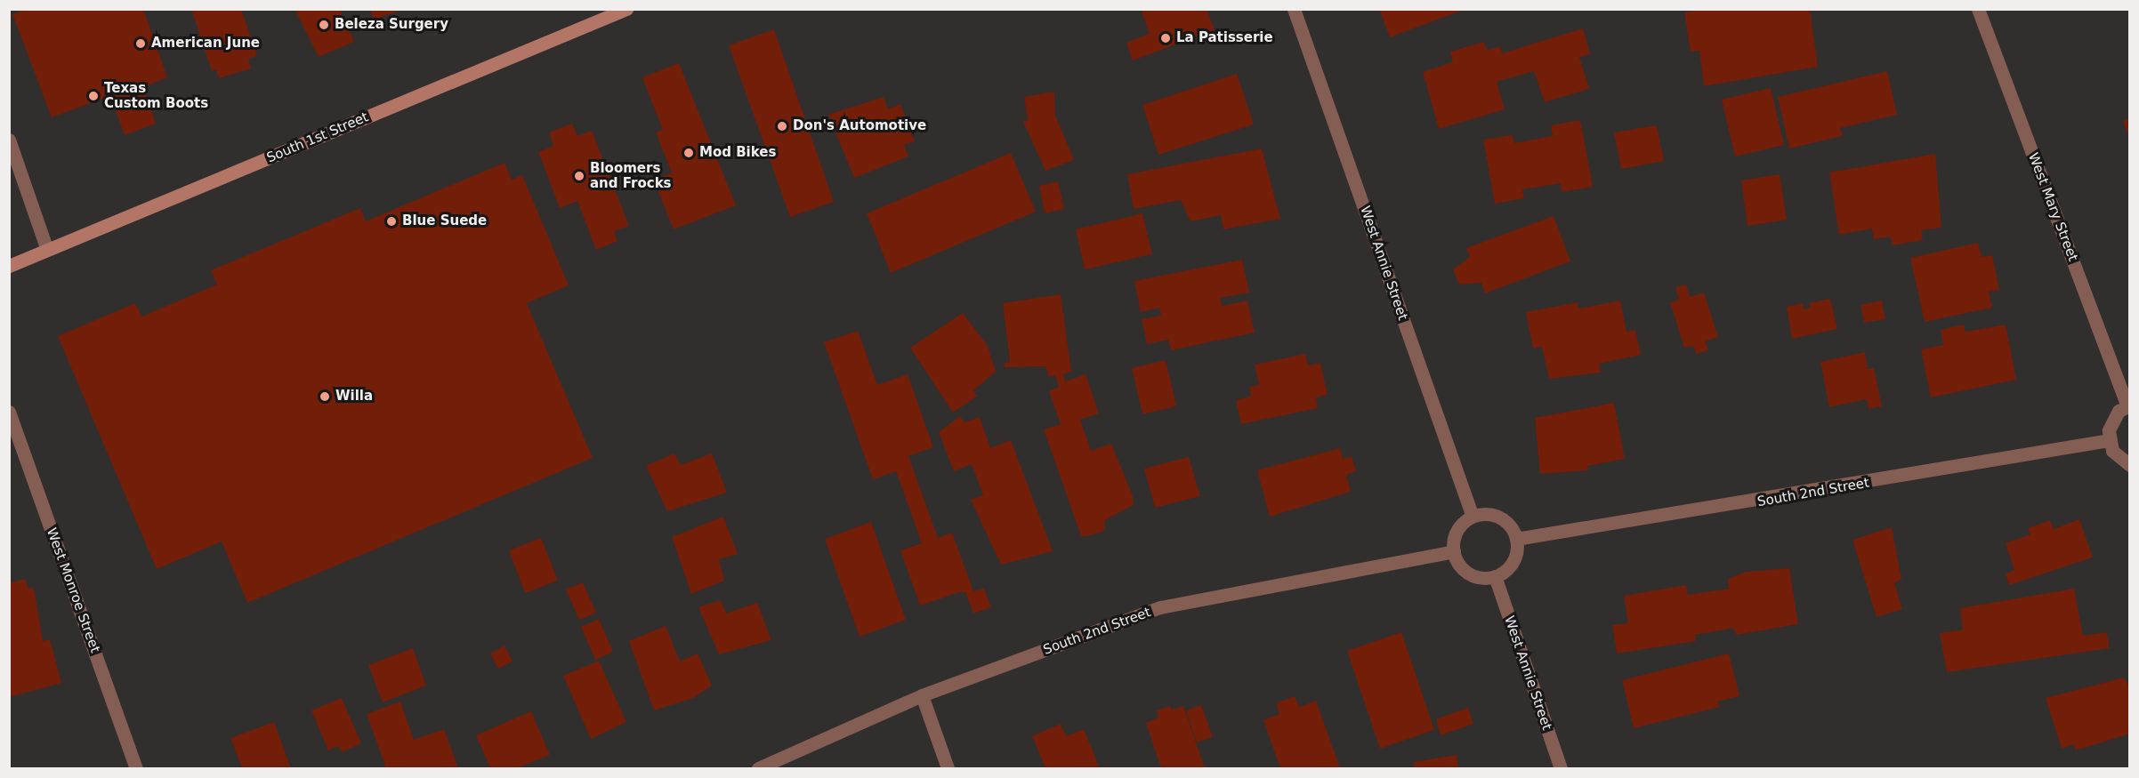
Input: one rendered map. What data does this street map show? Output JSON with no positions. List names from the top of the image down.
{
  "streets": {
    "main road": ["South 1st Street"],
    "street": [
      "West Mary Street",
      "West Annie Street",
      "South 2nd Street",
      "West Monroe Street"
    ]
  },
  "crossings": [
    ["West Annie Street", "South 2nd Street"]
  ],
  "places": [
    "Beleza Surgery",
    "La Patisserie",
    "American June",
    "Texas Custom Boots",
    "Don's Automotive",
    "Mod Bikes",
    "Bloomers and Frocks",
    "Blue Suede",
    "Willa"
  ]
}
